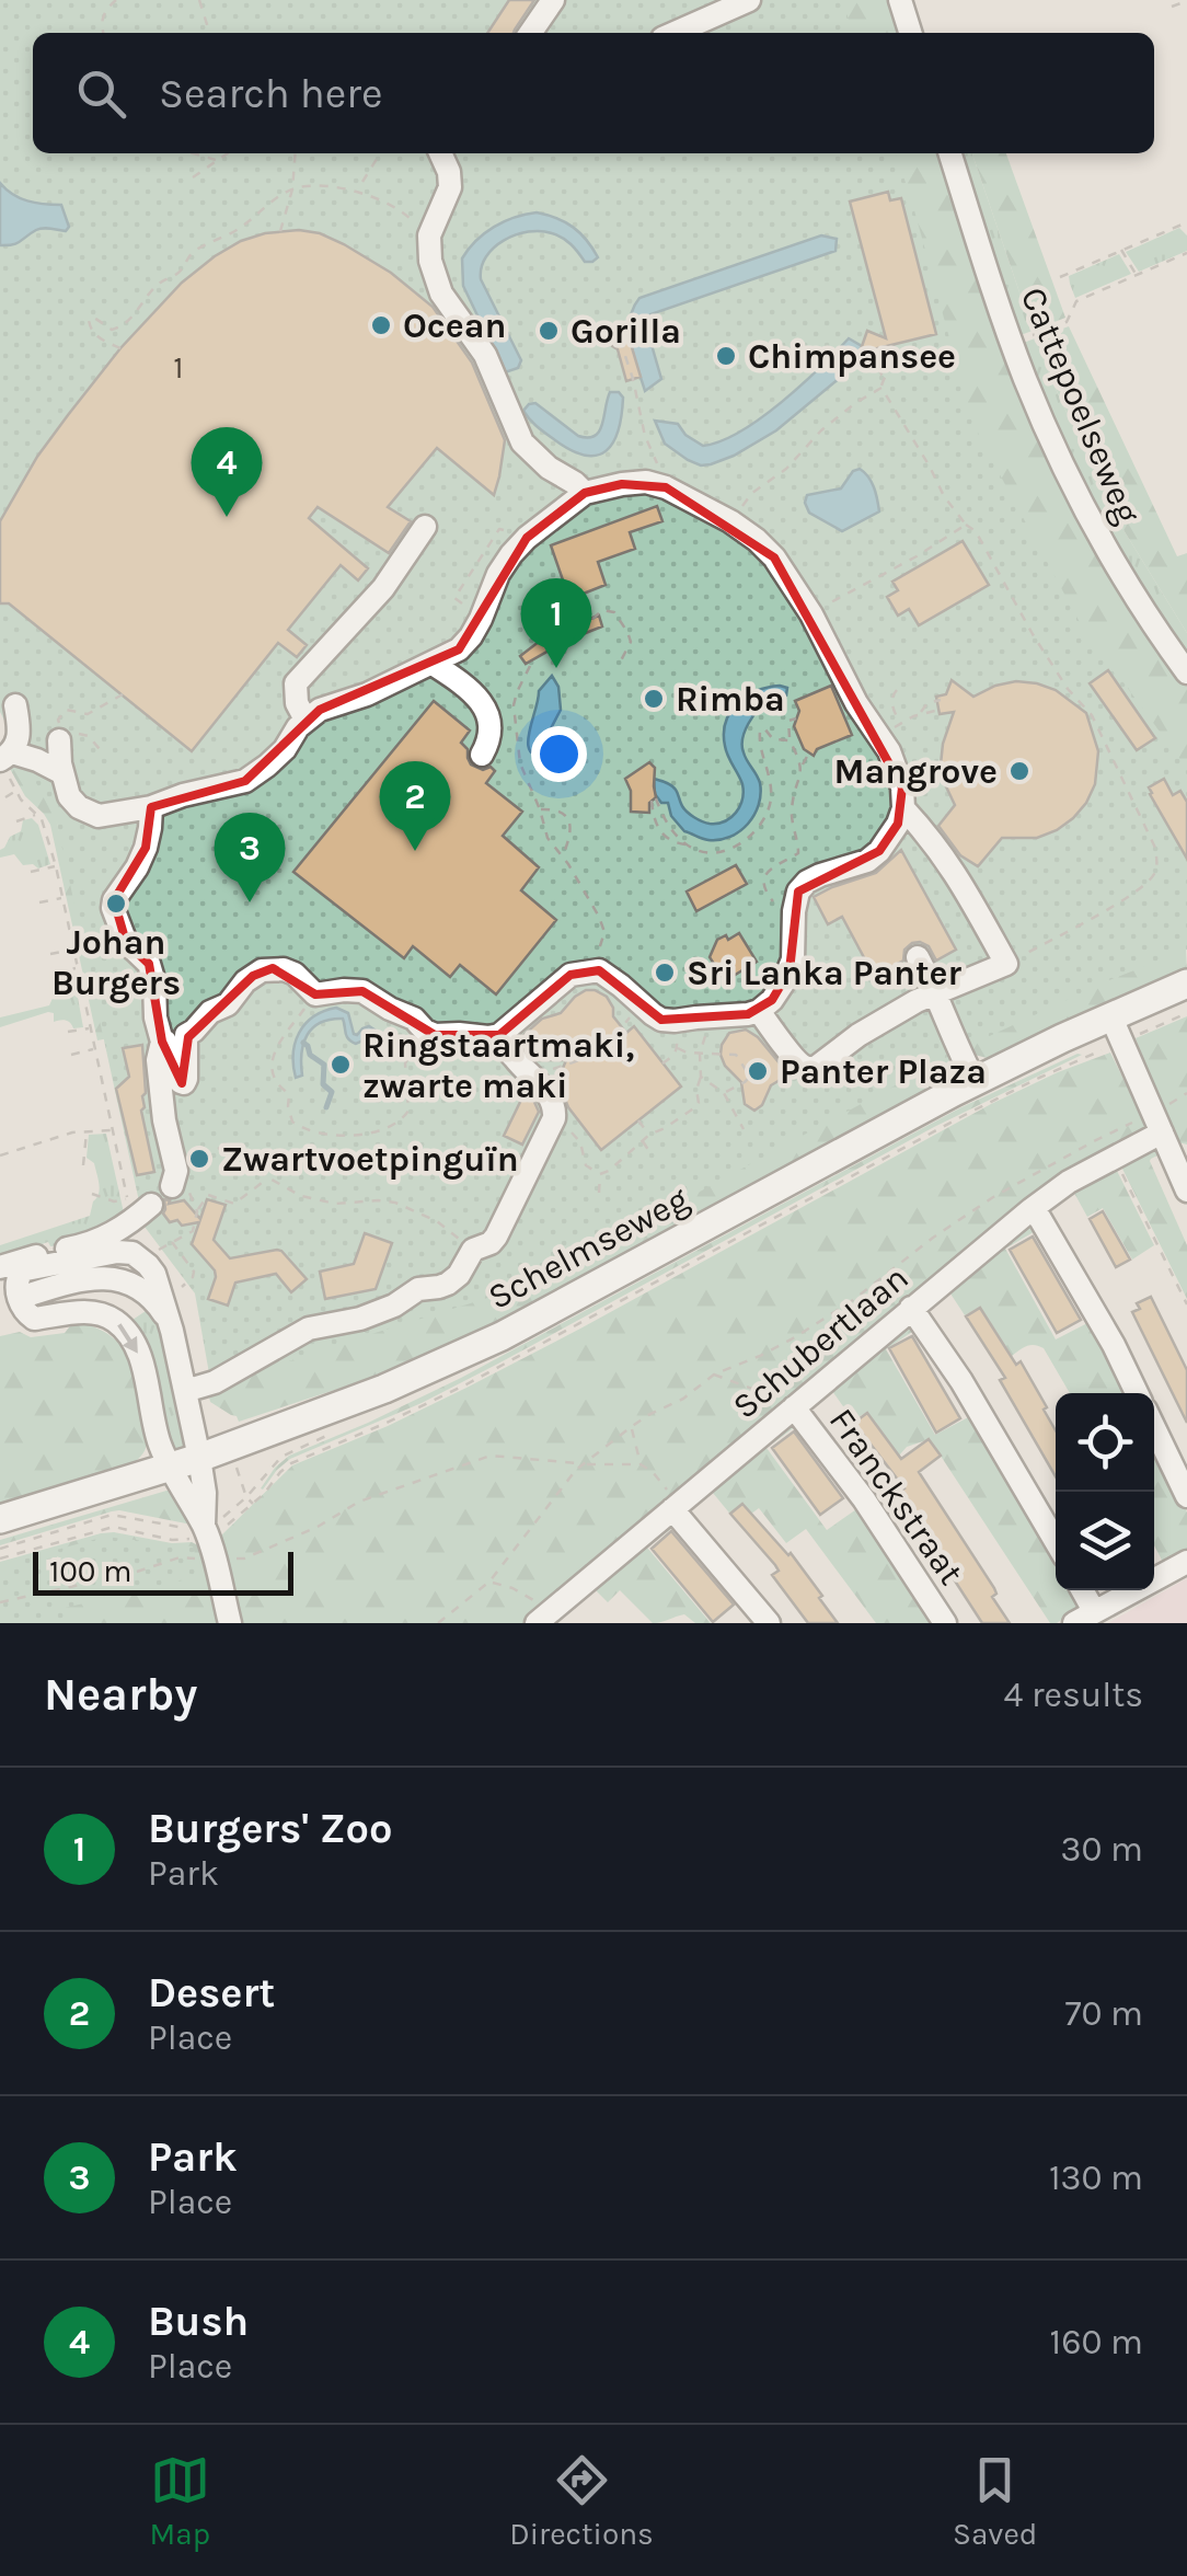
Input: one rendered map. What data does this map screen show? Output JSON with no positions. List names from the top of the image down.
{
  "streets": {
    "main road": ["Schelmseweg"],
    "street": ["Cattepoelseweg", "Schubertlaan", "Franckstraat"]
  },
  "crossings": [
    ["Schubertlaan", "Franckstraat"]
  ],
  "places": [
    "Ocean",
    "Gorilla",
    "Chimpansee",
    "Rimba",
    "Mangrove",
    "Johan Burgers",
    "Sri Lanka Panter",
    "Ringstaartmaki, zwarte maki",
    "Panter Plaza",
    "Zwartvoetpinguïn"
  ],
  "house_numbers": ["1"],
  "scale_bar": "100 m",
  "page": {
    "search": "Search here",
    "pins": [
      "4",
      "1",
      "2",
      "3"
    ],
    "scale": "100 m",
    "heading": ["Nearby", "4 results"],
    "list": [
      {
        "mark": "1",
        "name": "Burgers' Zoo",
        "note": "Park",
        "value": "30 m"
      },
      {
        "mark": "2",
        "name": "Desert",
        "note": "Place",
        "value": "70 m"
      },
      {
        "mark": "3",
        "name": "Park",
        "note": "Place",
        "value": "130 m"
      },
      {
        "mark": "4",
        "name": "Bush",
        "note": "Place",
        "value": "160 m"
      }
    ],
    "nav": ["Map", "Directions", "Saved"]
  }
}
